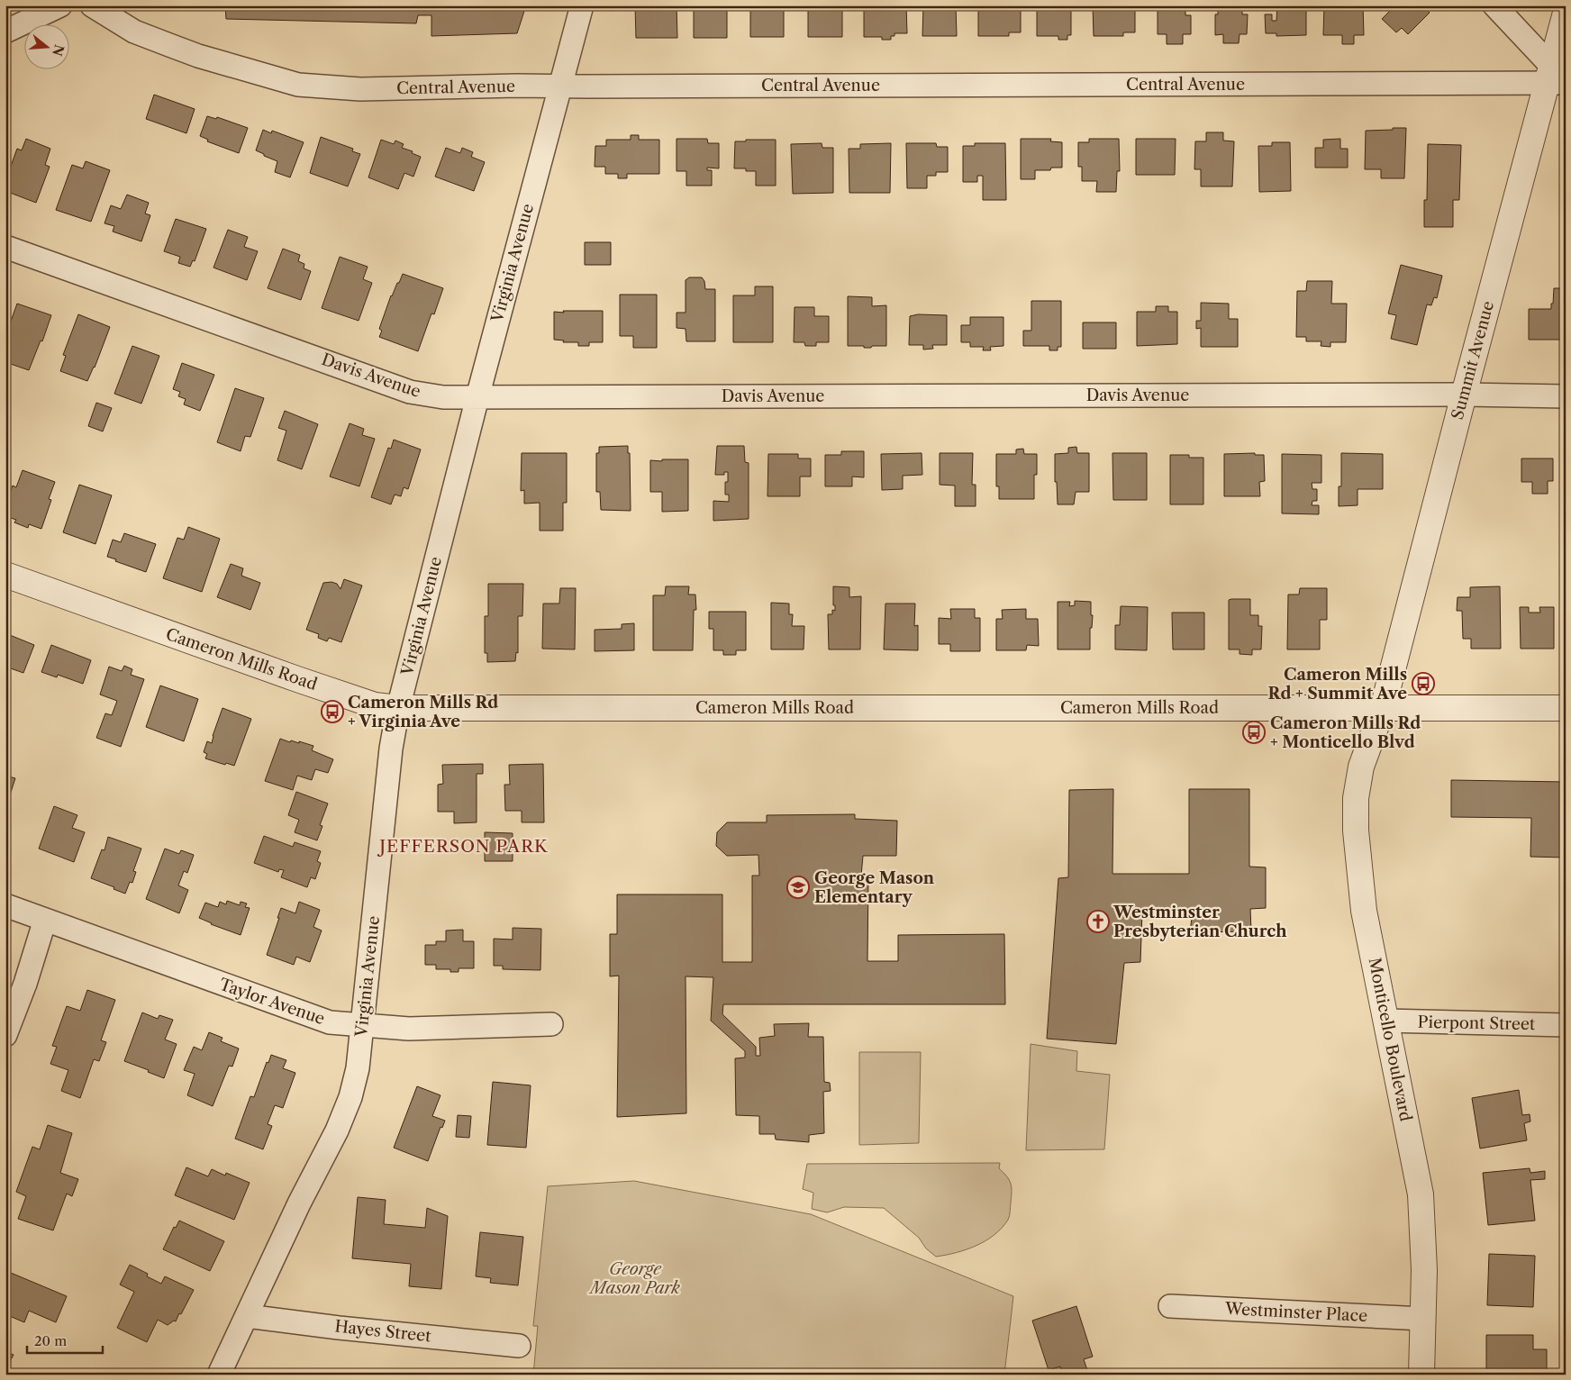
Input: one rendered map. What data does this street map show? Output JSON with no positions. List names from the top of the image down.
{
  "streets": {
    "street": [
      "Central Avenue",
      "Virginia Avenue",
      "Summit Avenue",
      "Davis Avenue",
      "Cameron Mills Road",
      "Taylor Avenue",
      "Pierpont Street",
      "Monticello Boulevard",
      "Westminster Place",
      "Hayes Street"
    ]
  },
  "crossings": [
    ["Central Avenue", "Virginia Avenue"],
    ["Central Avenue", "Summit Avenue"],
    ["Virginia Avenue", "Davis Avenue"],
    ["Virginia Avenue", "Cameron Mills Road"],
    ["Virginia Avenue", "Taylor Avenue"],
    ["Virginia Avenue", "Hayes Street"],
    ["Summit Avenue", "Davis Avenue"],
    ["Summit Avenue", "Cameron Mills Road"],
    ["Summit Avenue", "Monticello Boulevard"],
    ["Cameron Mills Road", "Monticello Boulevard"],
    ["Pierpont Street", "Monticello Boulevard"],
    ["Monticello Boulevard", "Westminster Place"]
  ],
  "districts": ["JEFFERSON PARK"],
  "parks": ["George Mason Park"],
  "places": {
    "bus stop": ["Cameron Mills Rd + Summit Ave", "Cameron Mills Rd + Virginia Ave", "Cameron Mills Rd + Monticello Blvd"],
    "school or university": ["George Mason Elementary"],
    "church": ["Westminster Presbyterian Church"]
  },
  "scale_bar": "20 m",
  "north": "right"
}
